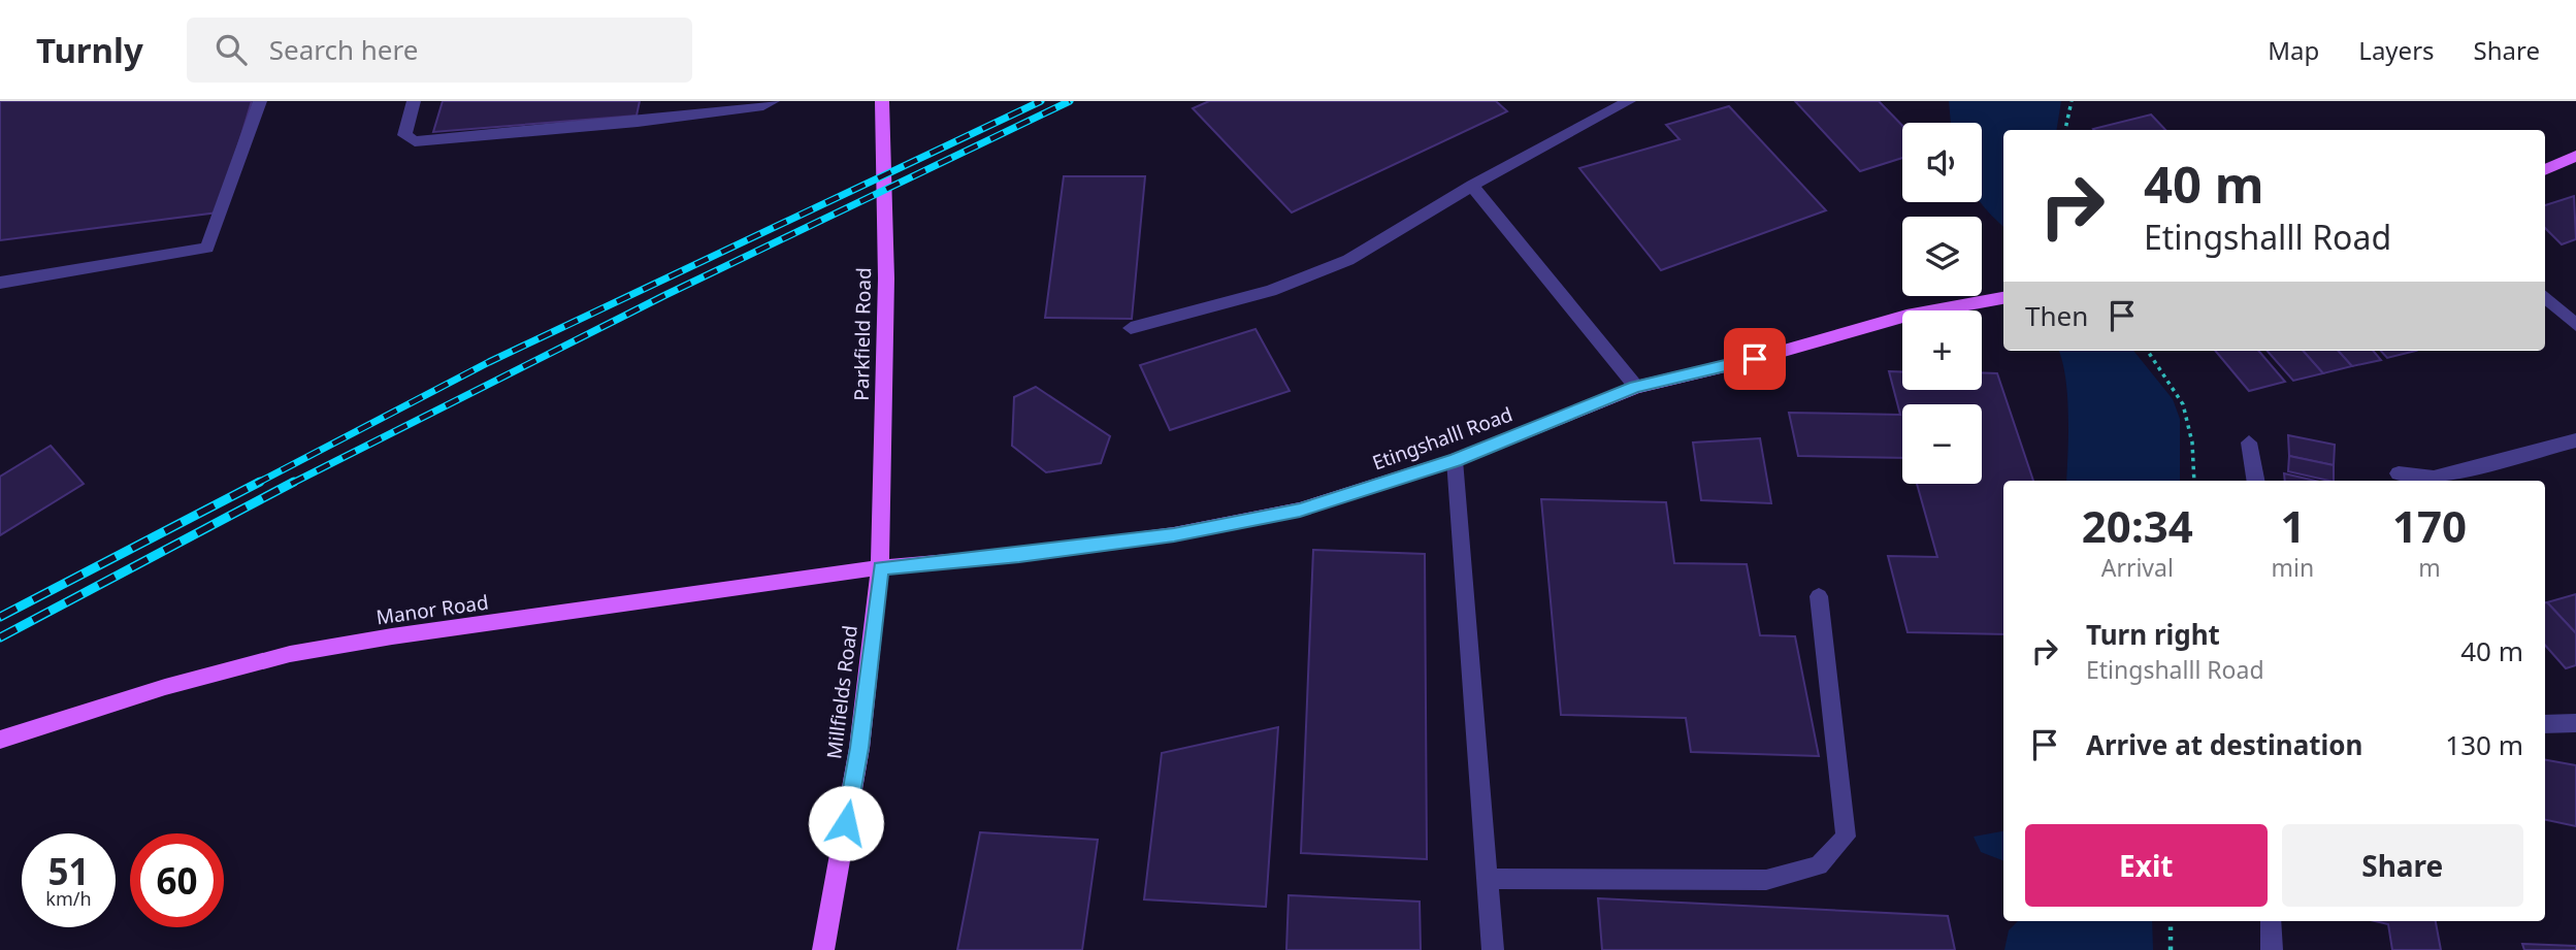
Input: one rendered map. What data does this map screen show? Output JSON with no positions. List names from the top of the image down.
{
  "streets": {
    "main road": [
      "Parkfield Road",
      "Etingshalll Road",
      "Manor Road",
      "Millfields Road"
    ]
  },
  "crossings": [
    ["Parkfield Road", "Etingshalll Road"],
    ["Parkfield Road", "Manor Road"],
    ["Parkfield Road", "Millfields Road"],
    ["Etingshalll Road", "Manor Road"],
    ["Etingshalll Road", "Millfields Road"],
    ["Manor Road", "Millfields Road"]
  ],
  "page": {
    "header": "Turnly",
    "search": "Search here",
    "nav": ["Map", "Layers", "Share"],
    "map_buttons": ["+", "−"],
    "turn": ["40 m", "Etingshalll Road"],
    "then": "Then",
    "eta": [
      "20:34",
      "Arrival",
      "1",
      "min",
      "170",
      "m"
    ],
    "list": [
      {
        "name": "Turn right",
        "note": "Etingshalll Road",
        "value": "40 m"
      },
      {
        "name": "Arrive at destination",
        "value": "130 m"
      }
    ],
    "buttons": ["Exit", "Share"],
    "speed": "51 km/h",
    "limit": "60"
  }
}
